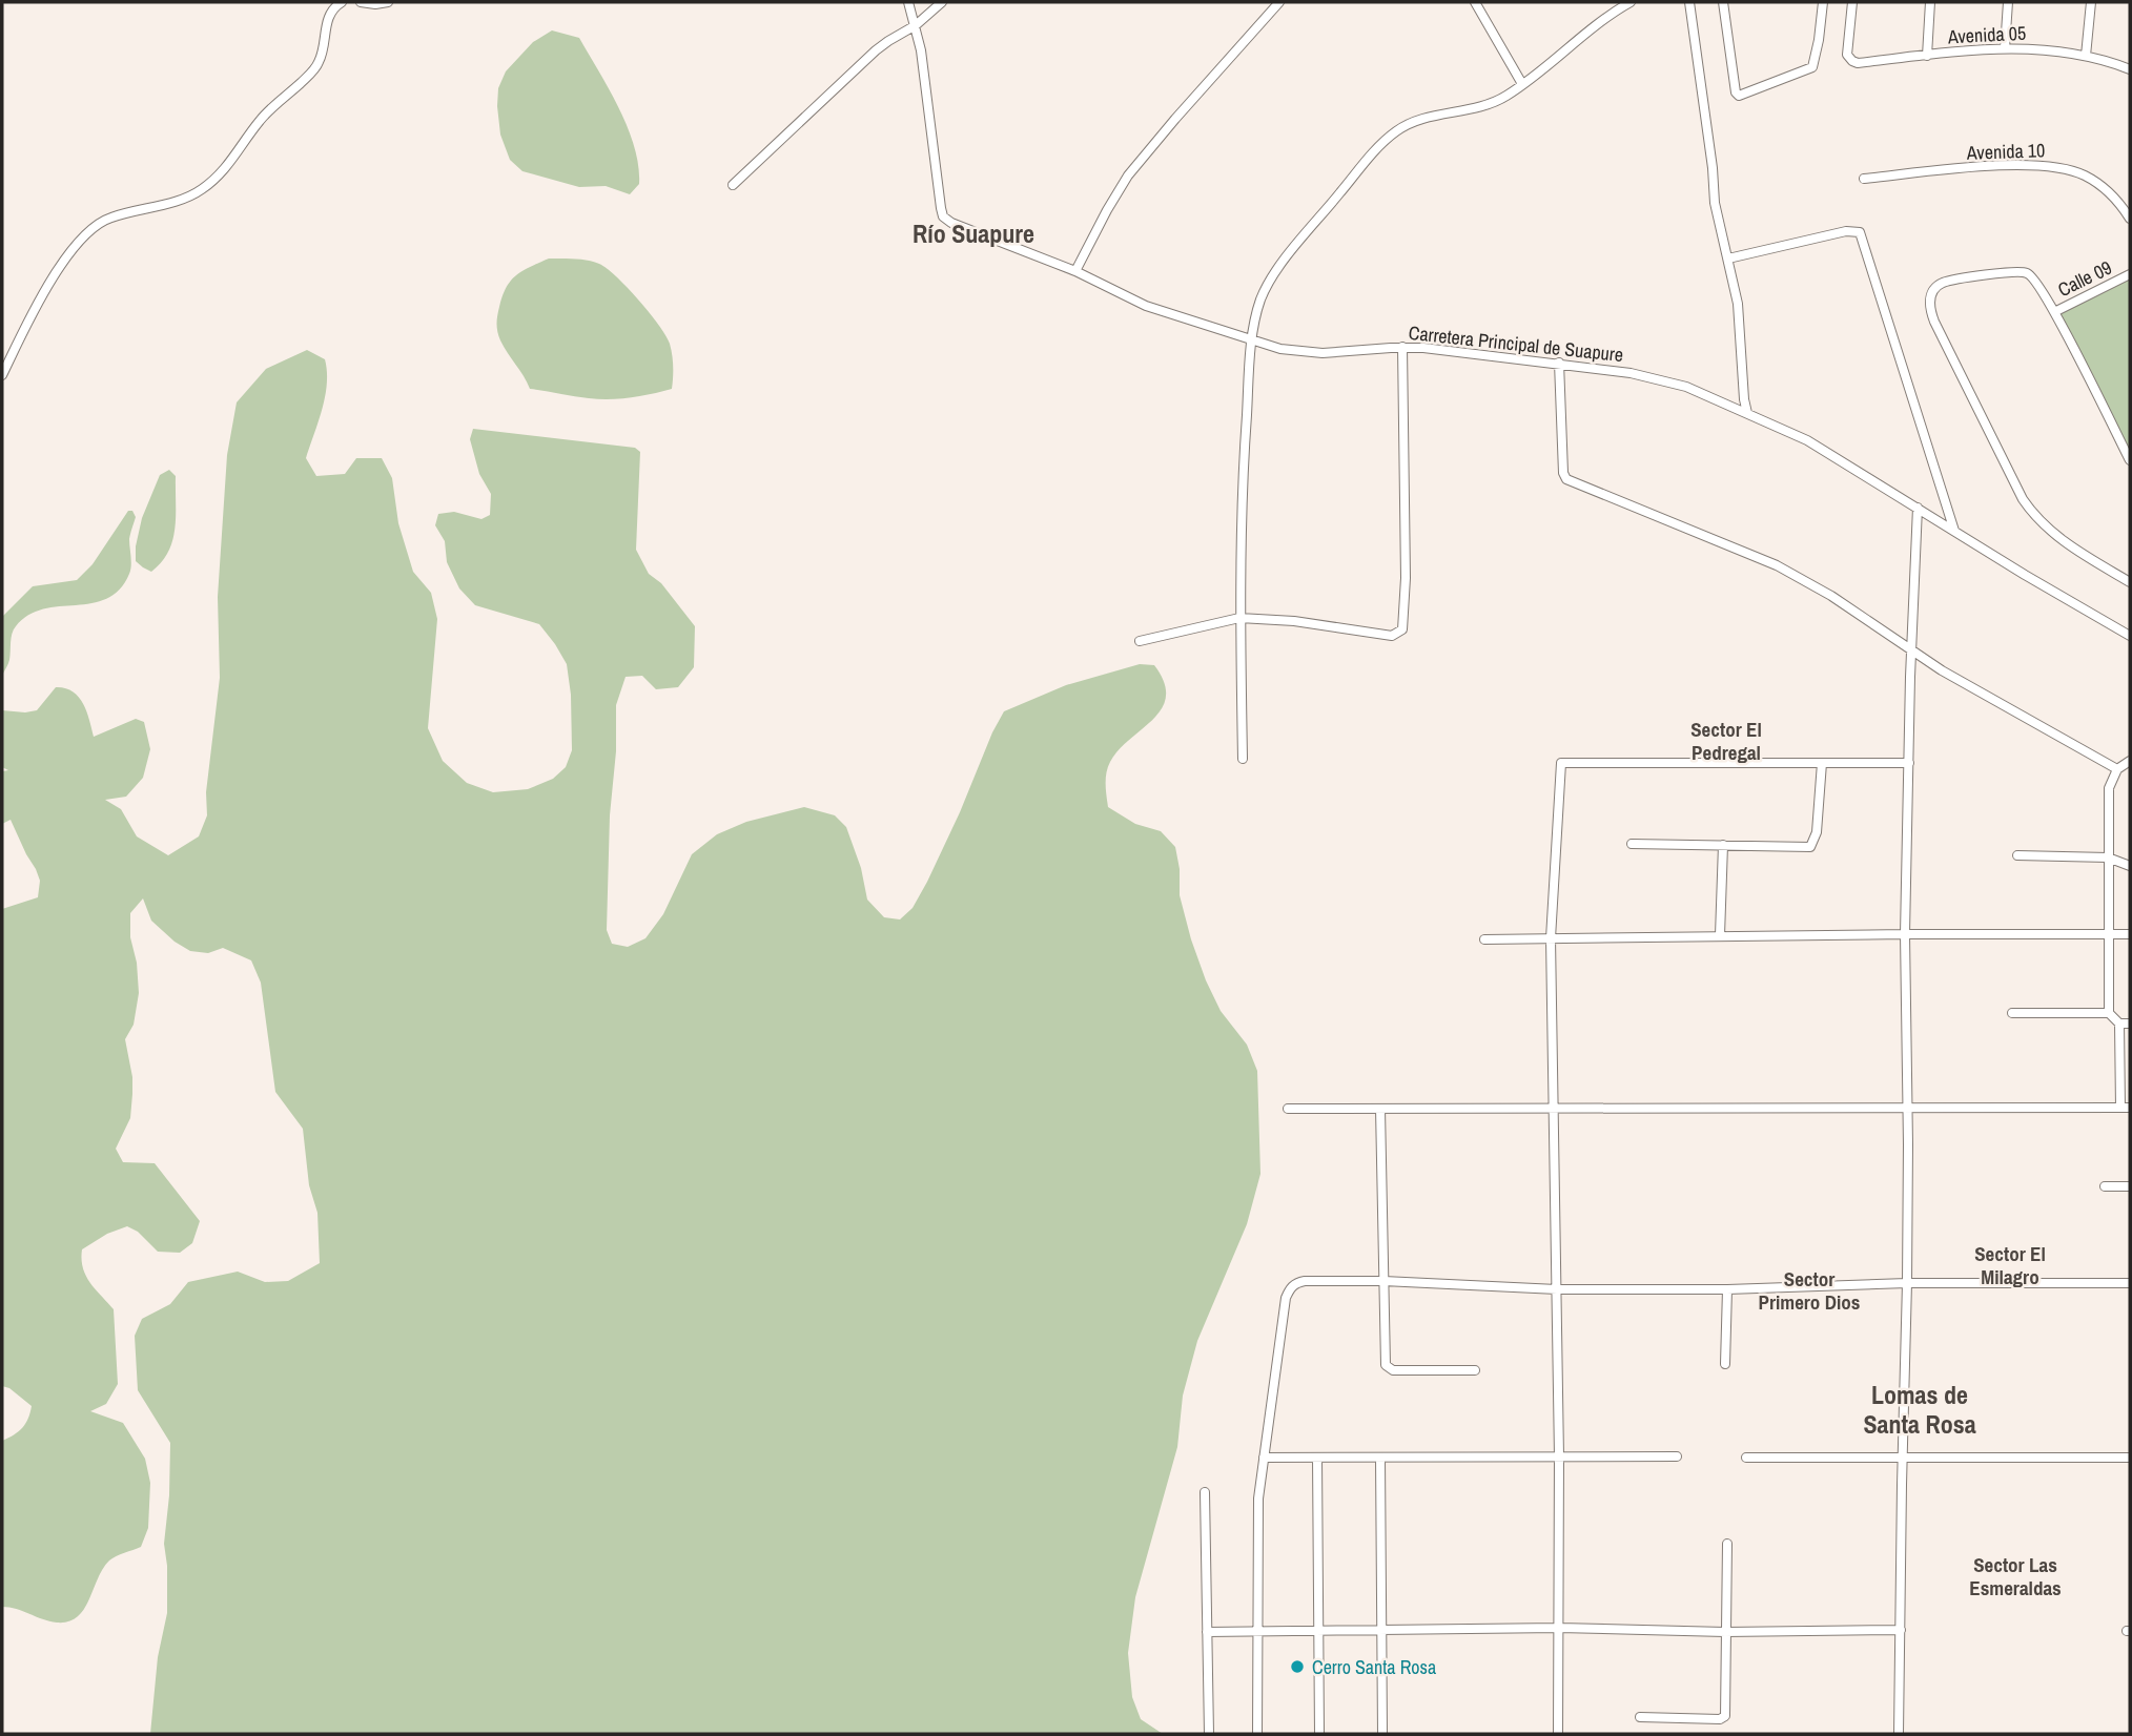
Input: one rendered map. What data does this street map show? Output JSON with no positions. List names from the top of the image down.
{
  "streets": {
    "street": [
      "Avenida 05",
      "Avenida 10",
      "Calle 09",
      "Carretera Principal de Suapure"
    ]
  },
  "districts": [
    "Río Suapure",
    "Sector El Pedregal",
    "Sector El Milagro",
    "Sector Primero Dios",
    "Lomas de Santa Rosa",
    "Sector Las Esmeraldas"
  ],
  "places": ["Cerro Santa Rosa"]
}
